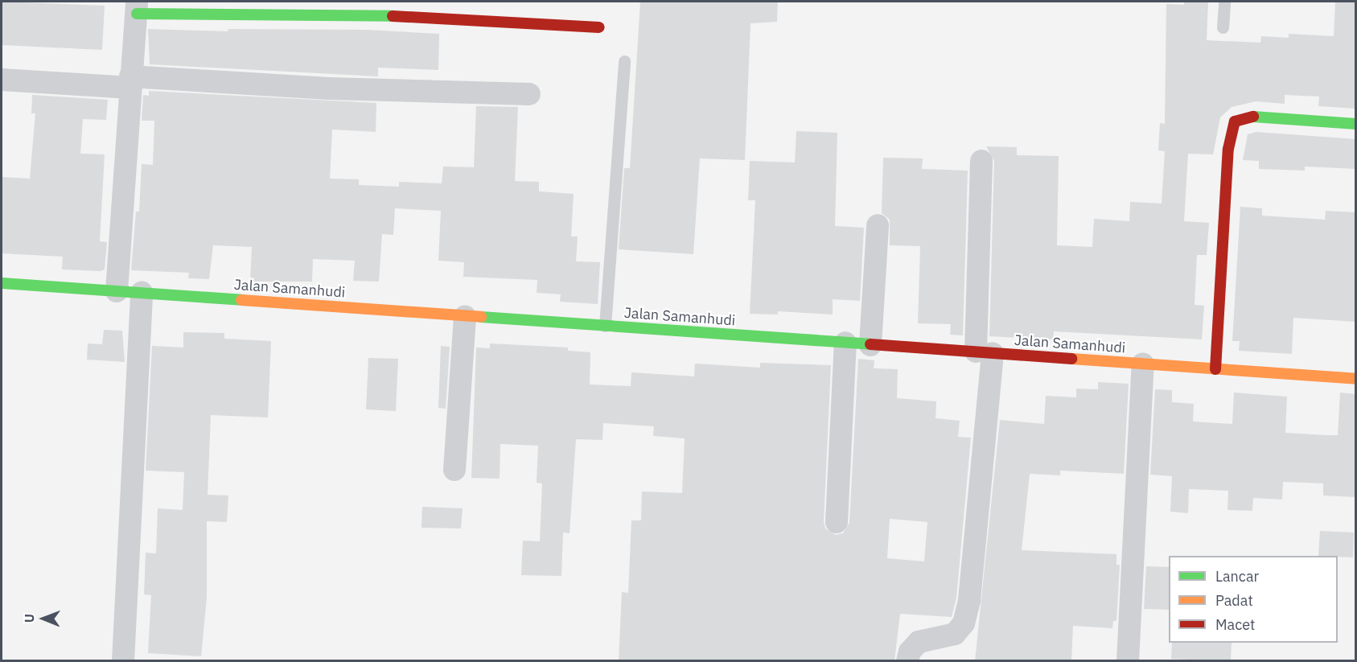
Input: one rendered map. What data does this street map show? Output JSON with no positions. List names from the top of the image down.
{
  "streets": {
    "street": ["Jalan Samanhudi"]
  },
  "legend": ["Lancar", "Padat", "Macet"],
  "north": "left"
}
